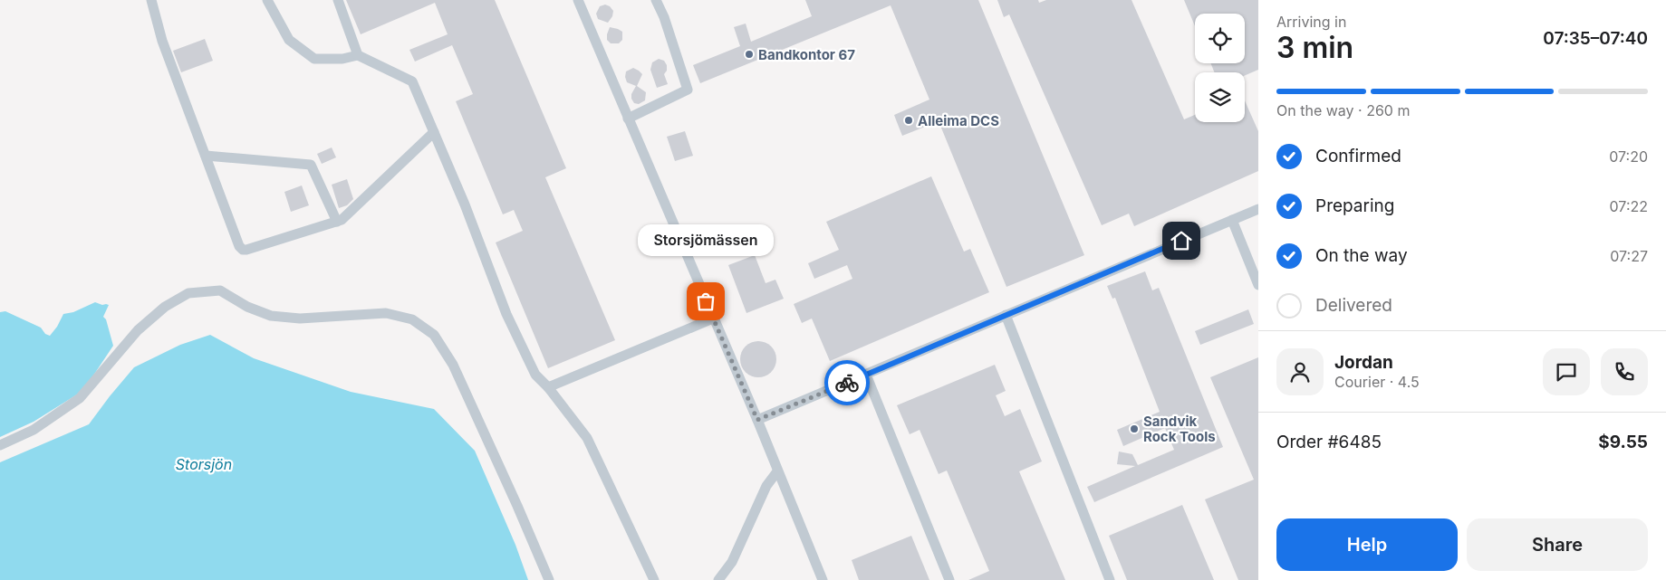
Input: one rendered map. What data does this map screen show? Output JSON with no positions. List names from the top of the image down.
{
  "water": ["Storsjön"],
  "places": [
    "Bandkontor 67",
    "Alleima DCS",
    "Storsjömässen",
    "Sandvik Rock Tools"
  ],
  "page": {
    "heading": ["3 min", "Arriving in", "07:35–07:40"],
    "panel": [
      "Jordan",
      "Courier · 4.5",
      "Order #6485",
      "$9.55"
    ],
    "bar": "On the way · 260 m",
    "list": [
      ["Confirmed", "07:20"],
      ["Preparing", "07:22"],
      ["On the way", "07:27"],
      "Delivered"
    ],
    "bubble": "Storsjömässen",
    "buttons": ["Help", "Share"]
  }
}
